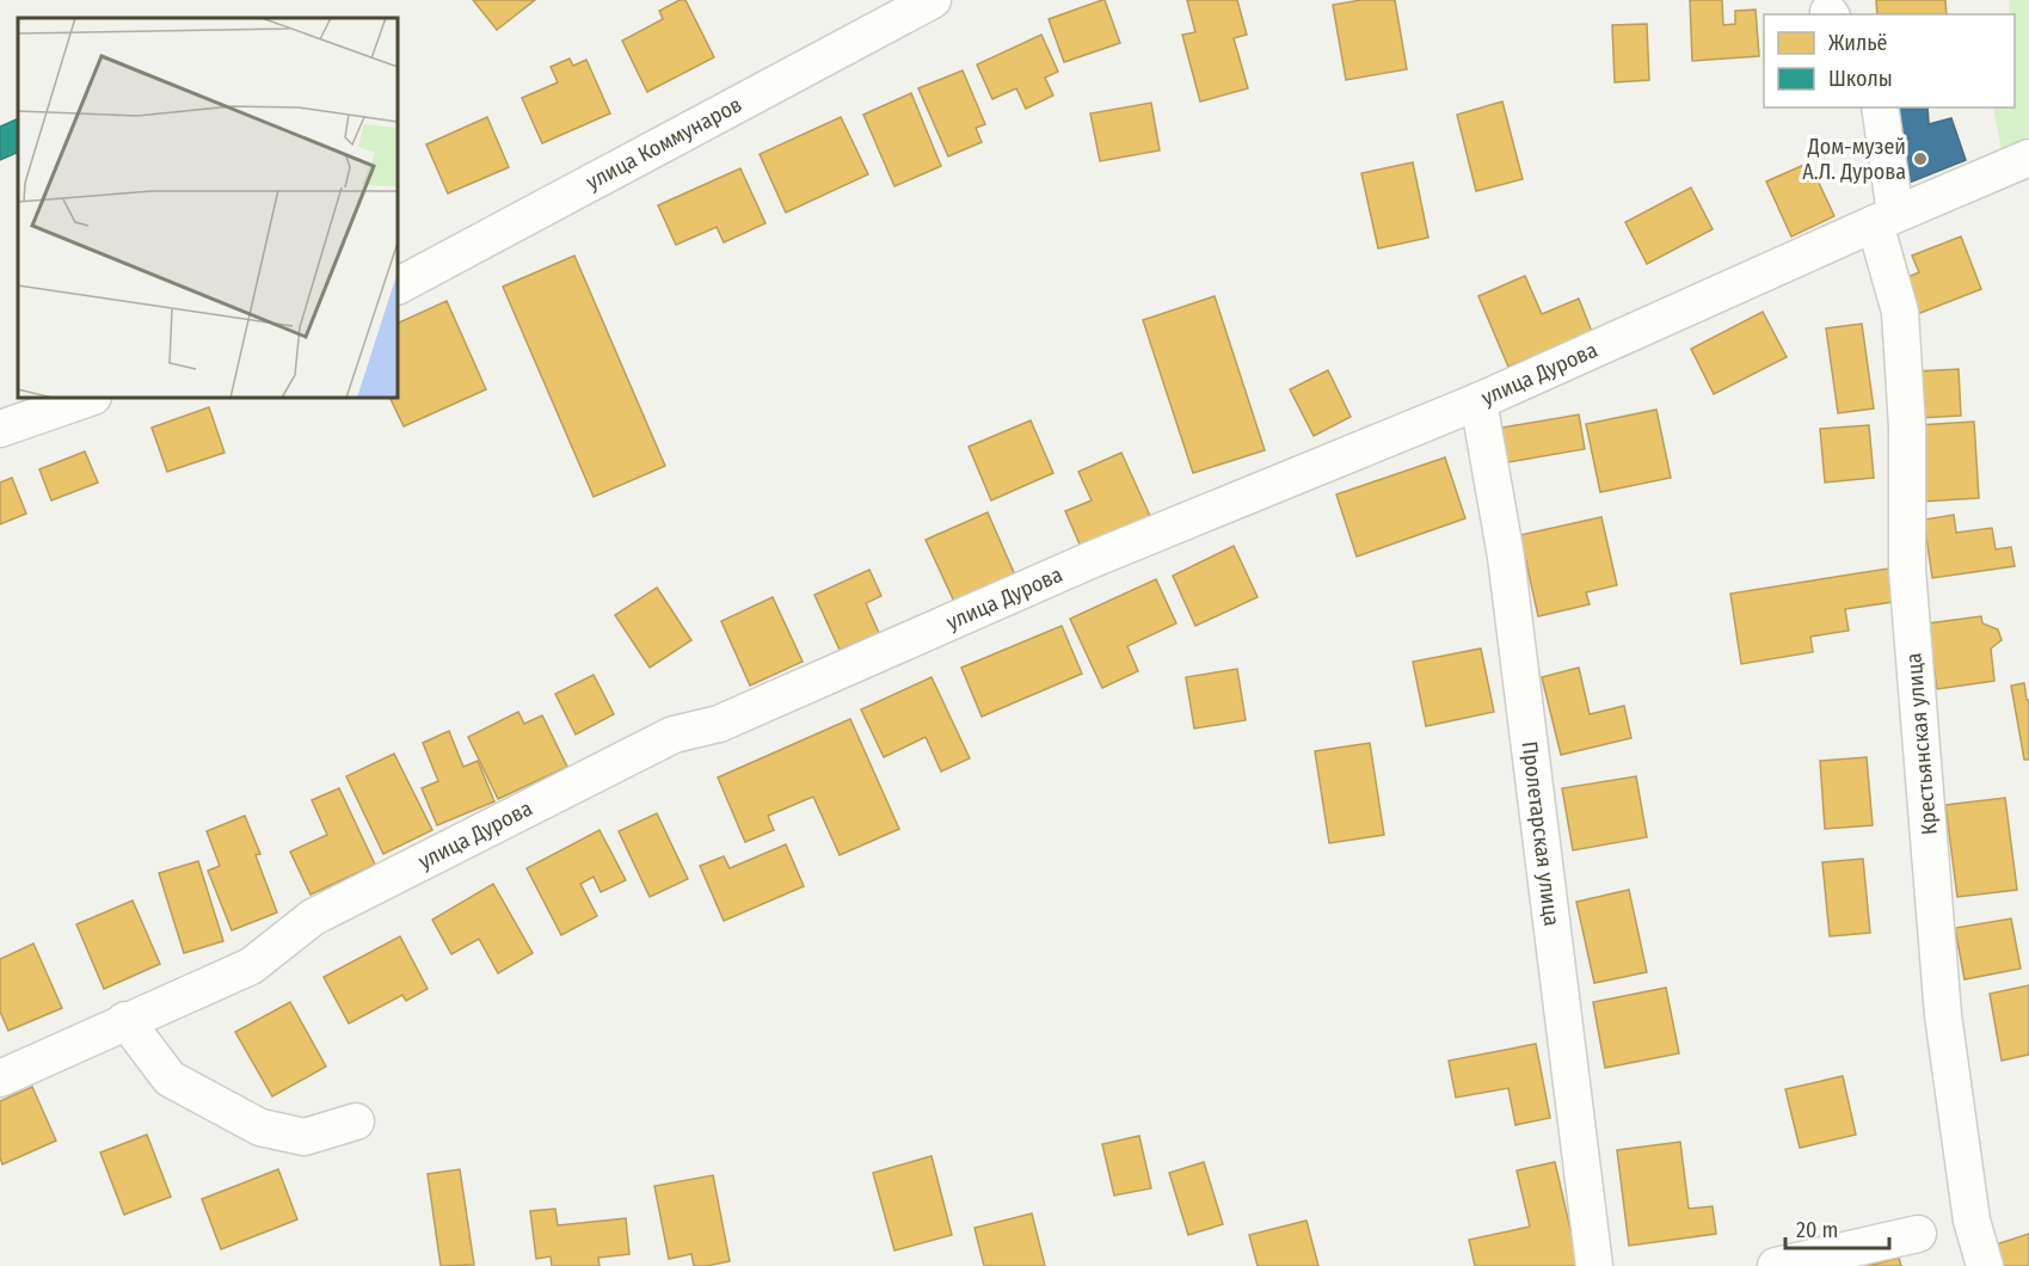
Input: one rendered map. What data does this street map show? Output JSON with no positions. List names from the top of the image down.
{
  "streets": {
    "street": [
      "улица Коммунаров",
      "улица Дурова",
      "Крестьянская улица",
      "Пролетарская улица"
    ]
  },
  "crossings": [
    ["улица Дурова", "Крестьянская улица"],
    ["улица Дурова", "Пролетарская улица"]
  ],
  "places": ["Дом-музей А.Л. Дурова"],
  "legend": ["Жильё", "Школы"],
  "scale_bar": "20 m"
}
